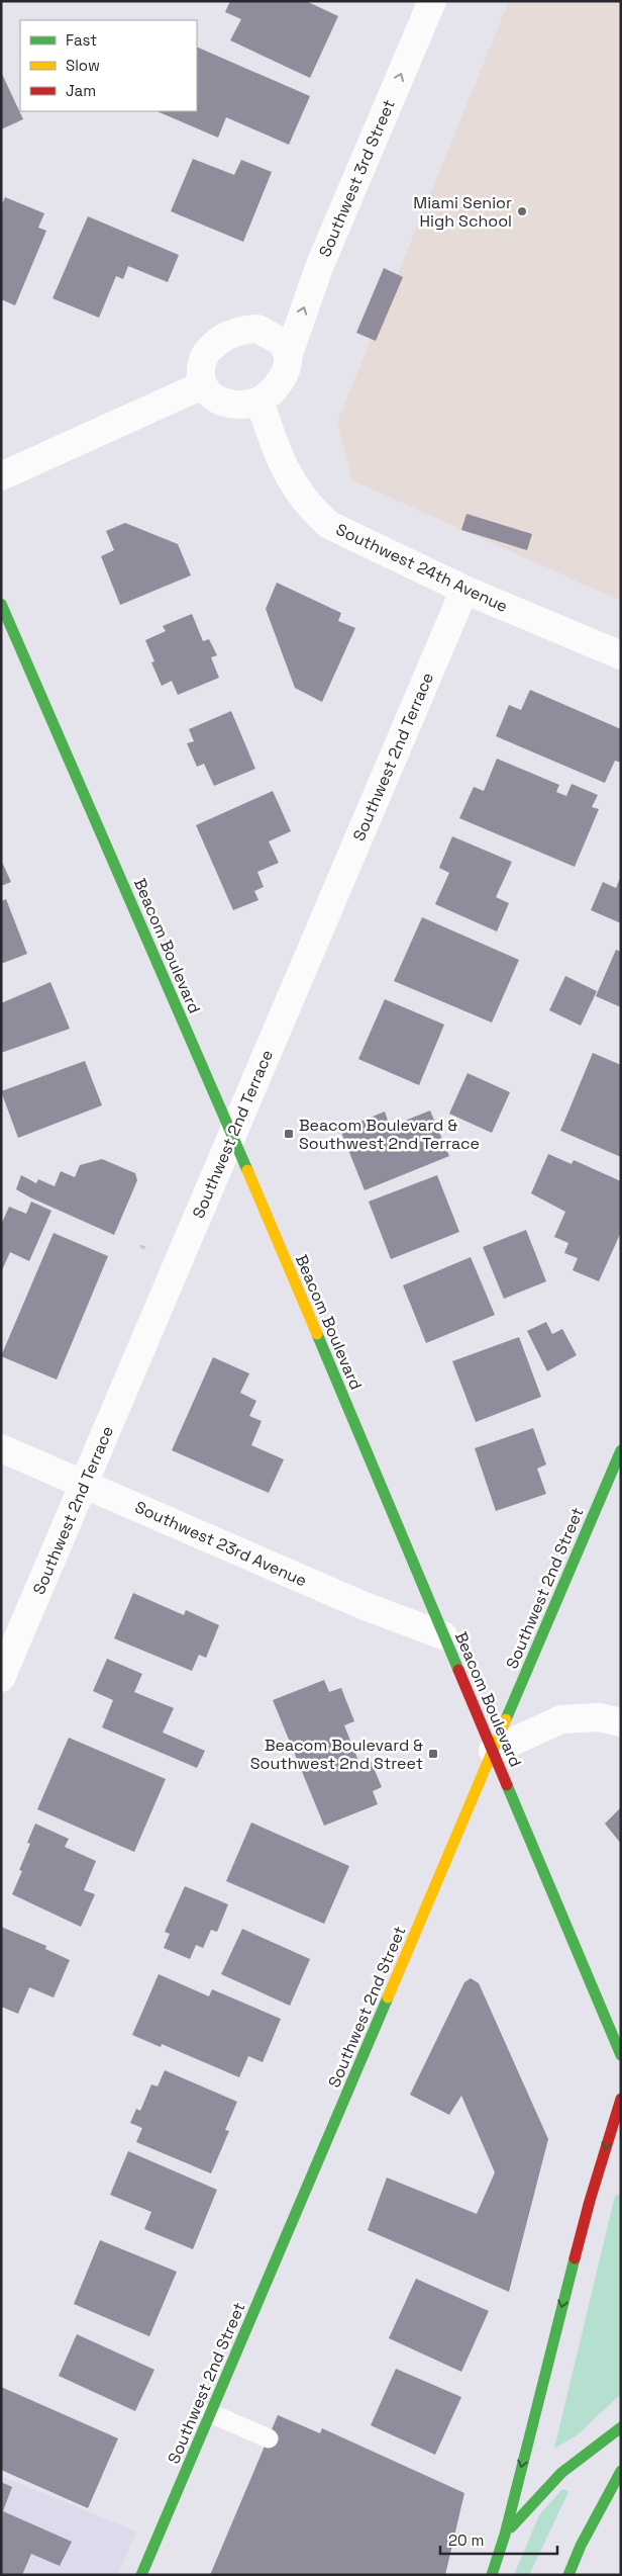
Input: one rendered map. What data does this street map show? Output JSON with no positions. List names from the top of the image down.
{
  "streets": {
    "main road": ["Beacom Boulevard", "Southwest 2nd Street"],
    "street": [
      "Southwest 3rd Street",
      "Southwest 24th Avenue",
      "Southwest 2nd Terrace",
      "Southwest 23rd Avenue"
    ]
  },
  "crossings": [
    ["Southwest 3rd Street", "Southwest 24th Avenue"],
    ["Southwest 24th Avenue", "Southwest 2nd Terrace"],
    ["Southwest 2nd Terrace", "Beacom Boulevard"],
    ["Southwest 2nd Terrace", "Southwest 23rd Avenue"],
    ["Beacom Boulevard", "Southwest 23rd Avenue"],
    ["Beacom Boulevard", "Southwest 2nd Street"]
  ],
  "one_way": ["Southwest 3rd Street"],
  "places": {
    "other": ["Miami Senior High School"],
    "transit": ["Beacom Boulevard & Southwest 2nd Terrace", "Beacom Boulevard & Southwest 2nd Street"]
  },
  "legend": ["Fast", "Slow", "Jam"],
  "scale_bar": "20 m"
}
